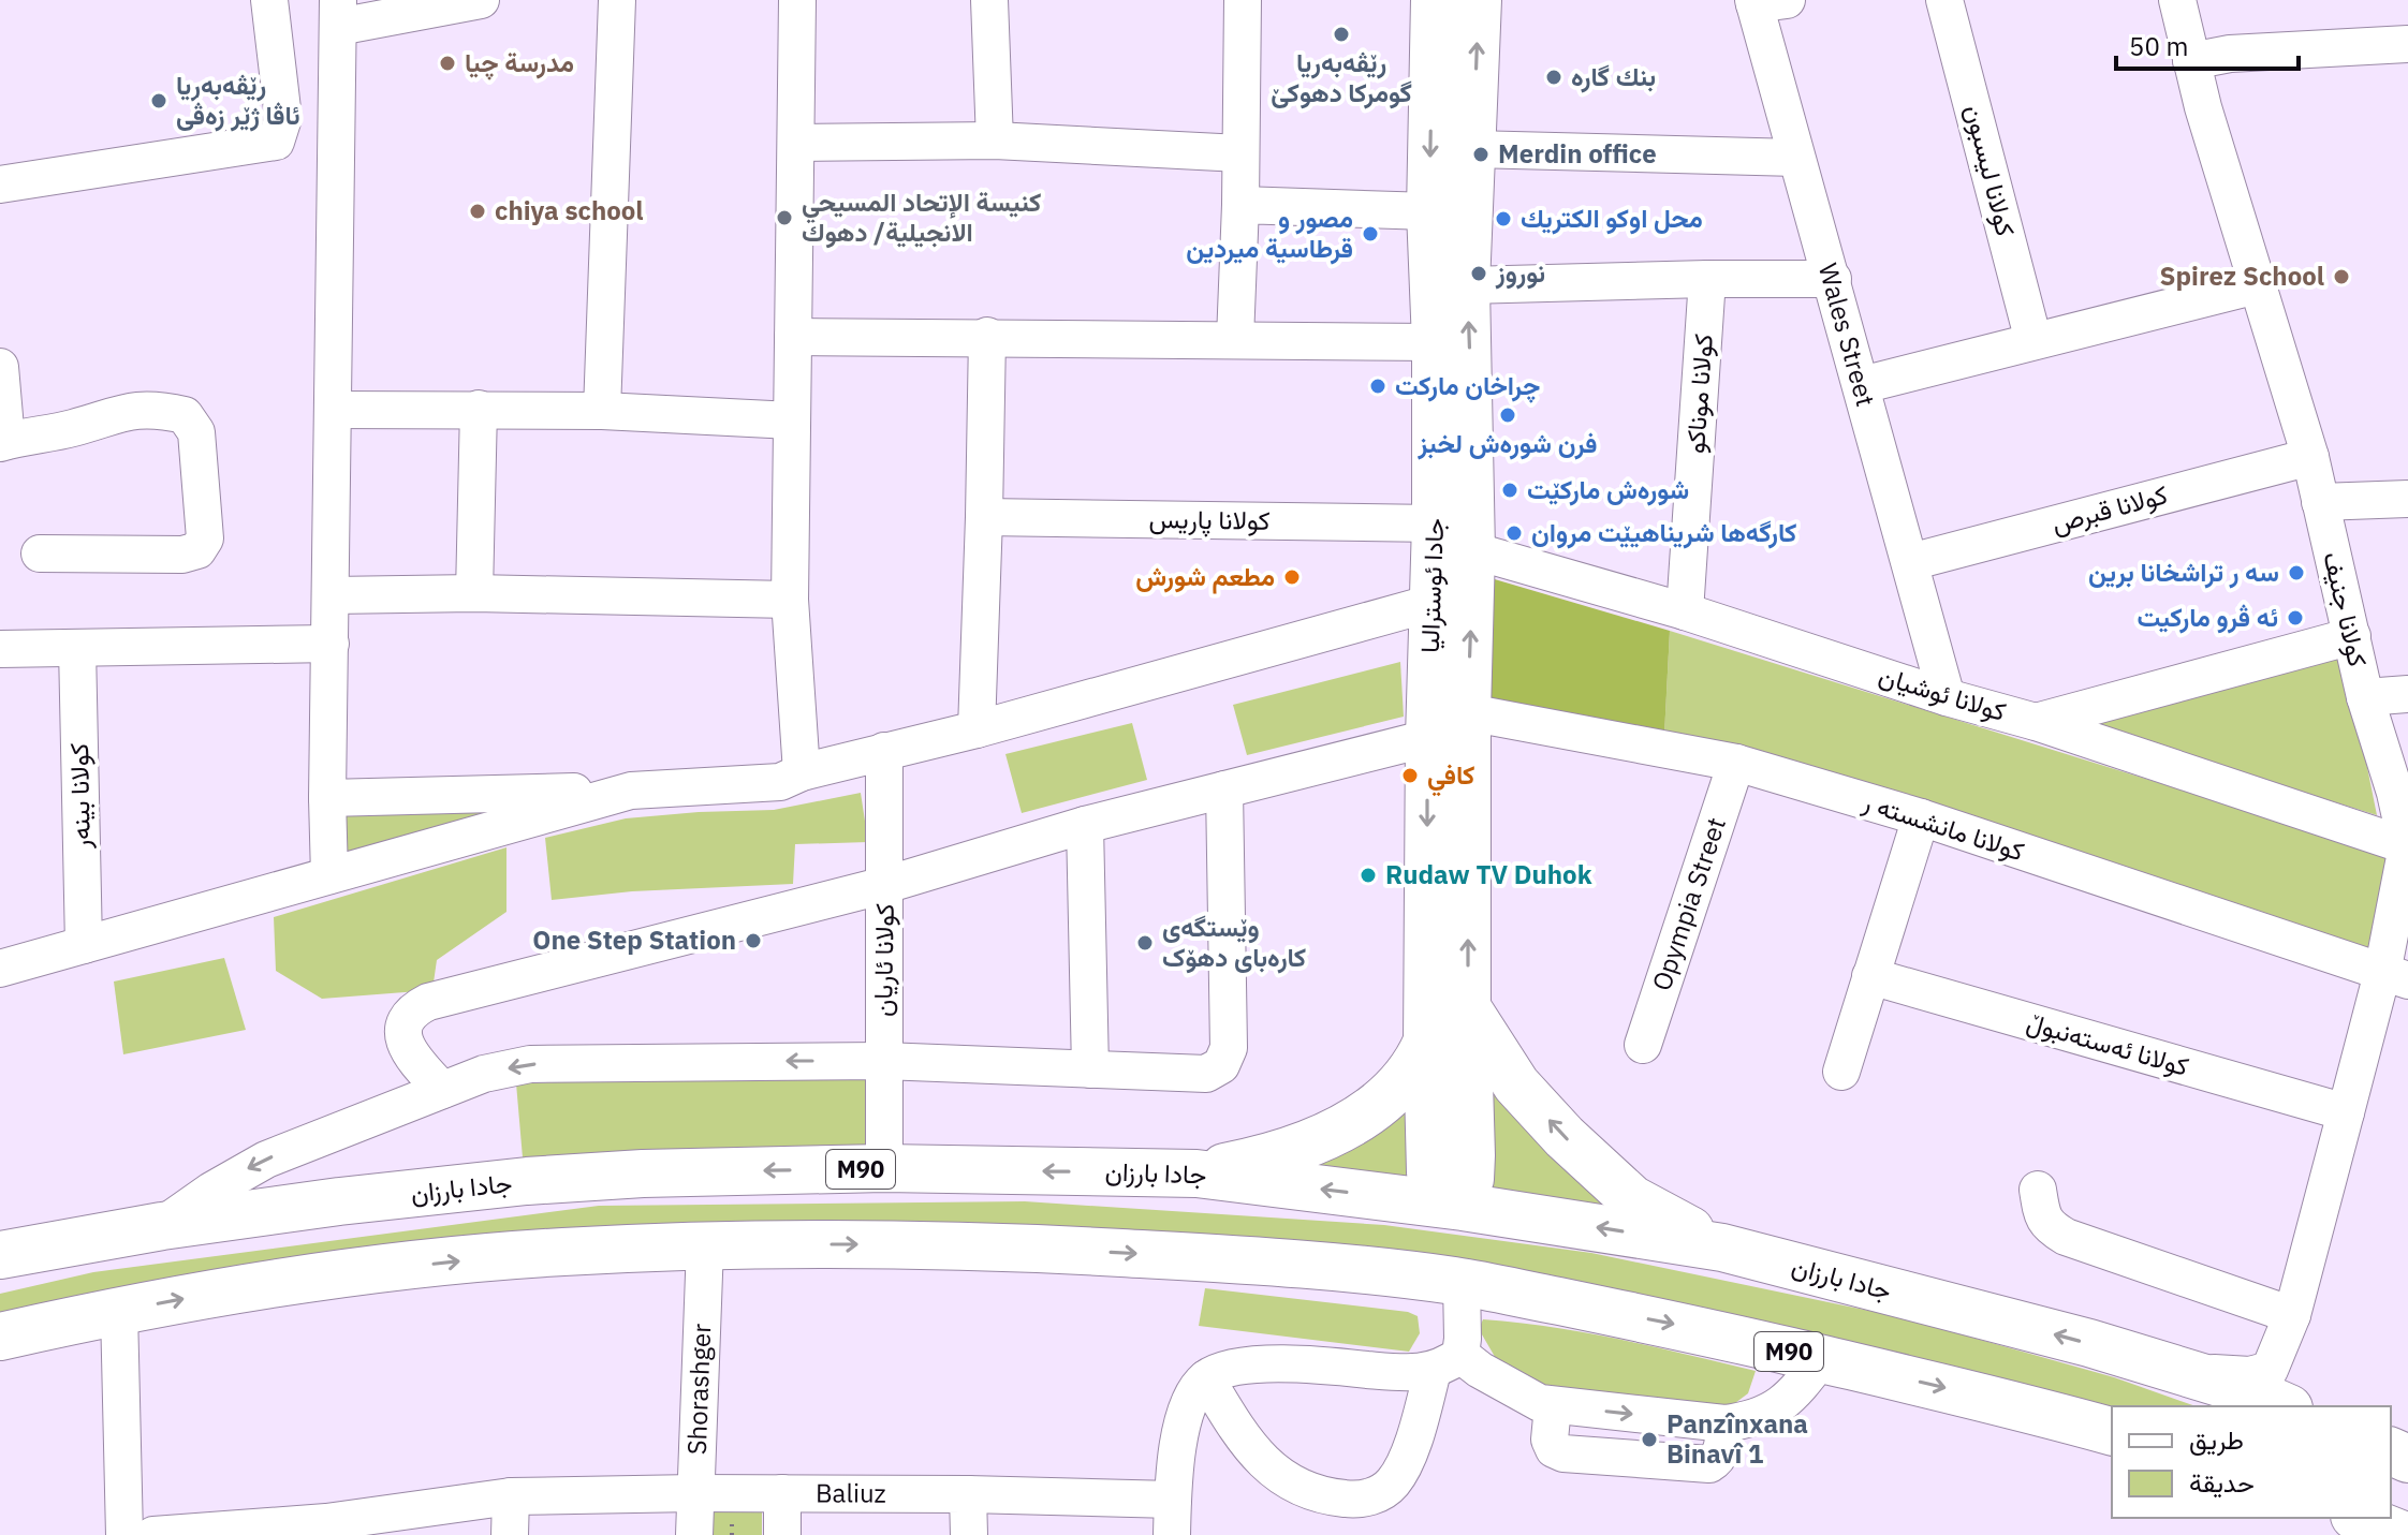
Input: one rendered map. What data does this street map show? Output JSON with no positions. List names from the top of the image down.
{
  "streets": {
    "highway": ["M90", "جادا بارزان"],
    "main road": ["جادا ئوسترالیا"],
    "street": [
      "كولانا ليسبون",
      "Wales Street",
      "كولانا موناكو",
      "كولانا قبرص",
      "كولانا پاریس",
      "كولانا جنيف",
      "كولانا ئوشيان",
      "كولانا بینه‌ر",
      "كولانا مانشسته ر",
      "Opympia Street",
      "كولانا ئاريان",
      "كولانا ئەستەنبوڵ",
      "Shorashger",
      "Baliuz"
    ]
  },
  "crossings": [
    ["Wales Street", "كولانا قبرص"],
    ["Wales Street", "كولانا ئوشيان"],
    ["كولانا موناكو", "كولانا ئوشيان"],
    ["كولانا قبرص", "كولانا جنيف"],
    ["كولانا پاریس", "جادا ئوسترالیا"],
    ["جادا ئوسترالیا", "كولانا ئوشيان"],
    ["جادا ئوسترالیا", "كولانا مانشسته ر"],
    ["كولانا جنيف", "كولانا ئوشيان"],
    ["كولانا جنيف", "كولانا مانشسته ر"],
    ["كولانا جنيف", "كولانا ئەستەنبوڵ"],
    ["كولانا جنيف", "جادا بارزان"],
    ["كولانا مانشسته ر", "Opympia Street"],
    ["كولانا ئاريان", "جادا بارزان"],
    ["M90", "Shorashger"],
    ["Shorashger", "Baliuz"]
  ],
  "places": [
    "رێڤه‌به‌ریا گومركا دهوكێ",
    "مدرسة چيا",
    "بنك گاره",
    "رێڤەبەریا ئاڤا ژێر زەڤی",
    "Merdin office",
    "chiya school",
    "كنيسة الإتحاد المسيحي الانجيلية/ دهوك",
    "محل اوكو الكتريك",
    "مصور و قرطاسية ميردين",
    "نوروز",
    "Spirez School",
    "چراخان ماركت",
    "فرن شوره‌ش لخبز",
    "شوره‌ش ماركێت",
    "كارگه‌ها شريناهيێت مروان",
    "سه ر تراشخانا برين",
    "مطعم شورش",
    "ئه ڤرو ماركيت",
    "كافي",
    "Rudaw TV Duhok",
    "One Step Station",
    "وێستگەی کارەبای دهۆک",
    "Panzînxana Binavî 1"
  ],
  "legend": ["طريق", "حديقة"],
  "scale_bar": "50 m"
}
